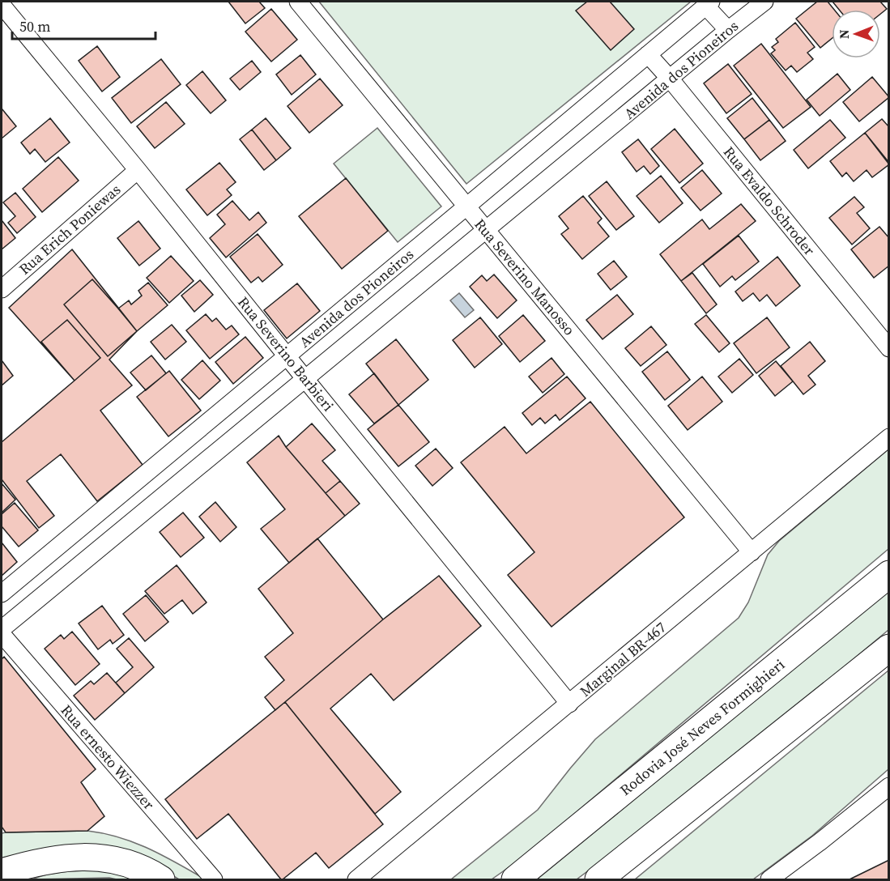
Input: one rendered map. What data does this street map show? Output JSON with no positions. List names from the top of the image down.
{
  "streets": {
    "highway": ["Rodovia José Neves Formighieri"],
    "street": [
      "Avenida dos Pioneiros",
      "Rua Evaldo Schroder",
      "Rua Erich Poniewas",
      "Rua Severino Manosso",
      "Rua Severino Barbieri",
      "Marginal BR-467",
      "Rua ernesto Wiezzer"
    ]
  },
  "crossings": [
    ["Avenida dos Pioneiros", "Rua Evaldo Schroder"],
    ["Avenida dos Pioneiros", "Rua Severino Manosso"],
    ["Avenida dos Pioneiros", "Rua Severino Barbieri"],
    ["Rua Erich Poniewas", "Rua Severino Barbieri"],
    ["Rua Severino Manosso", "Marginal BR-467"],
    ["Rua Severino Barbieri", "Marginal BR-467"]
  ],
  "scale_bar": "50 m",
  "north": "left"
}
